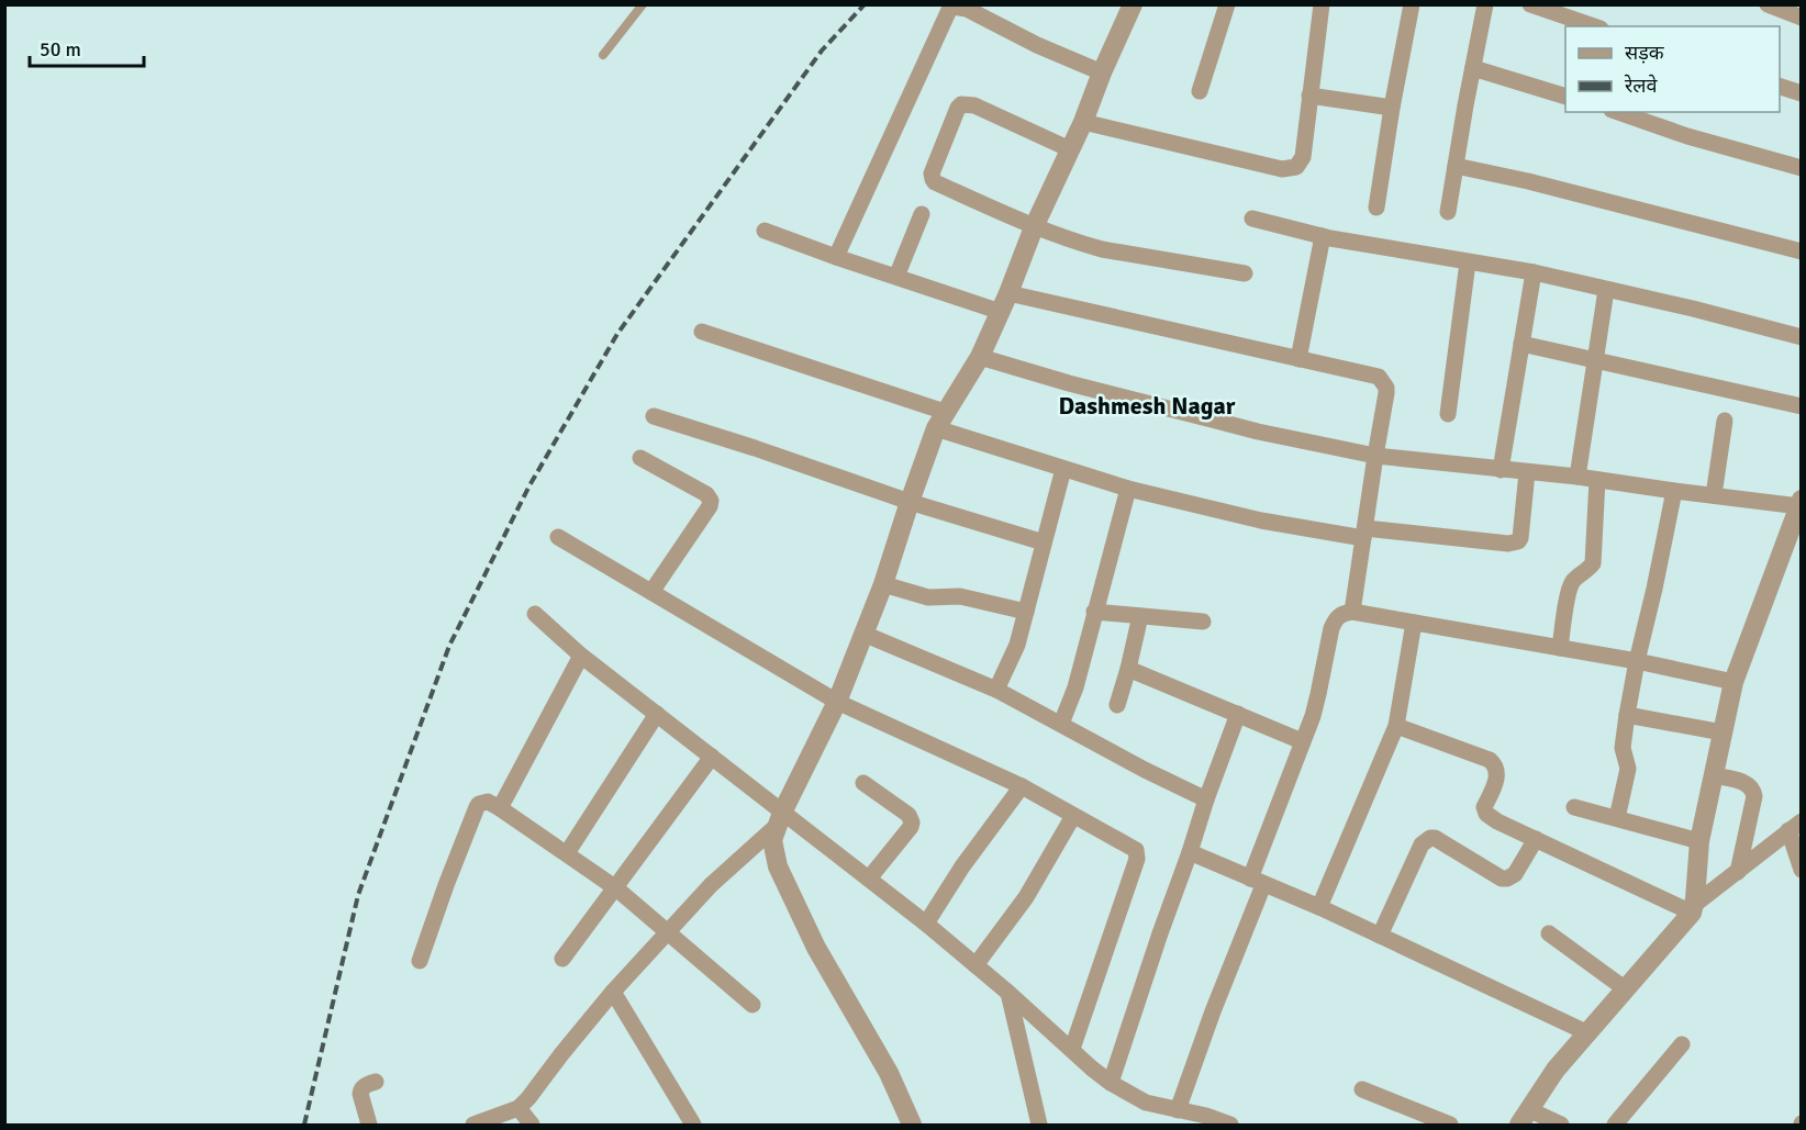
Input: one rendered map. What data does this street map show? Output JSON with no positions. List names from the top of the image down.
{
  "districts": ["Dashmesh Nagar"],
  "legend": ["सड़क", "रेलवे"],
  "scale_bar": "50 m"
}
